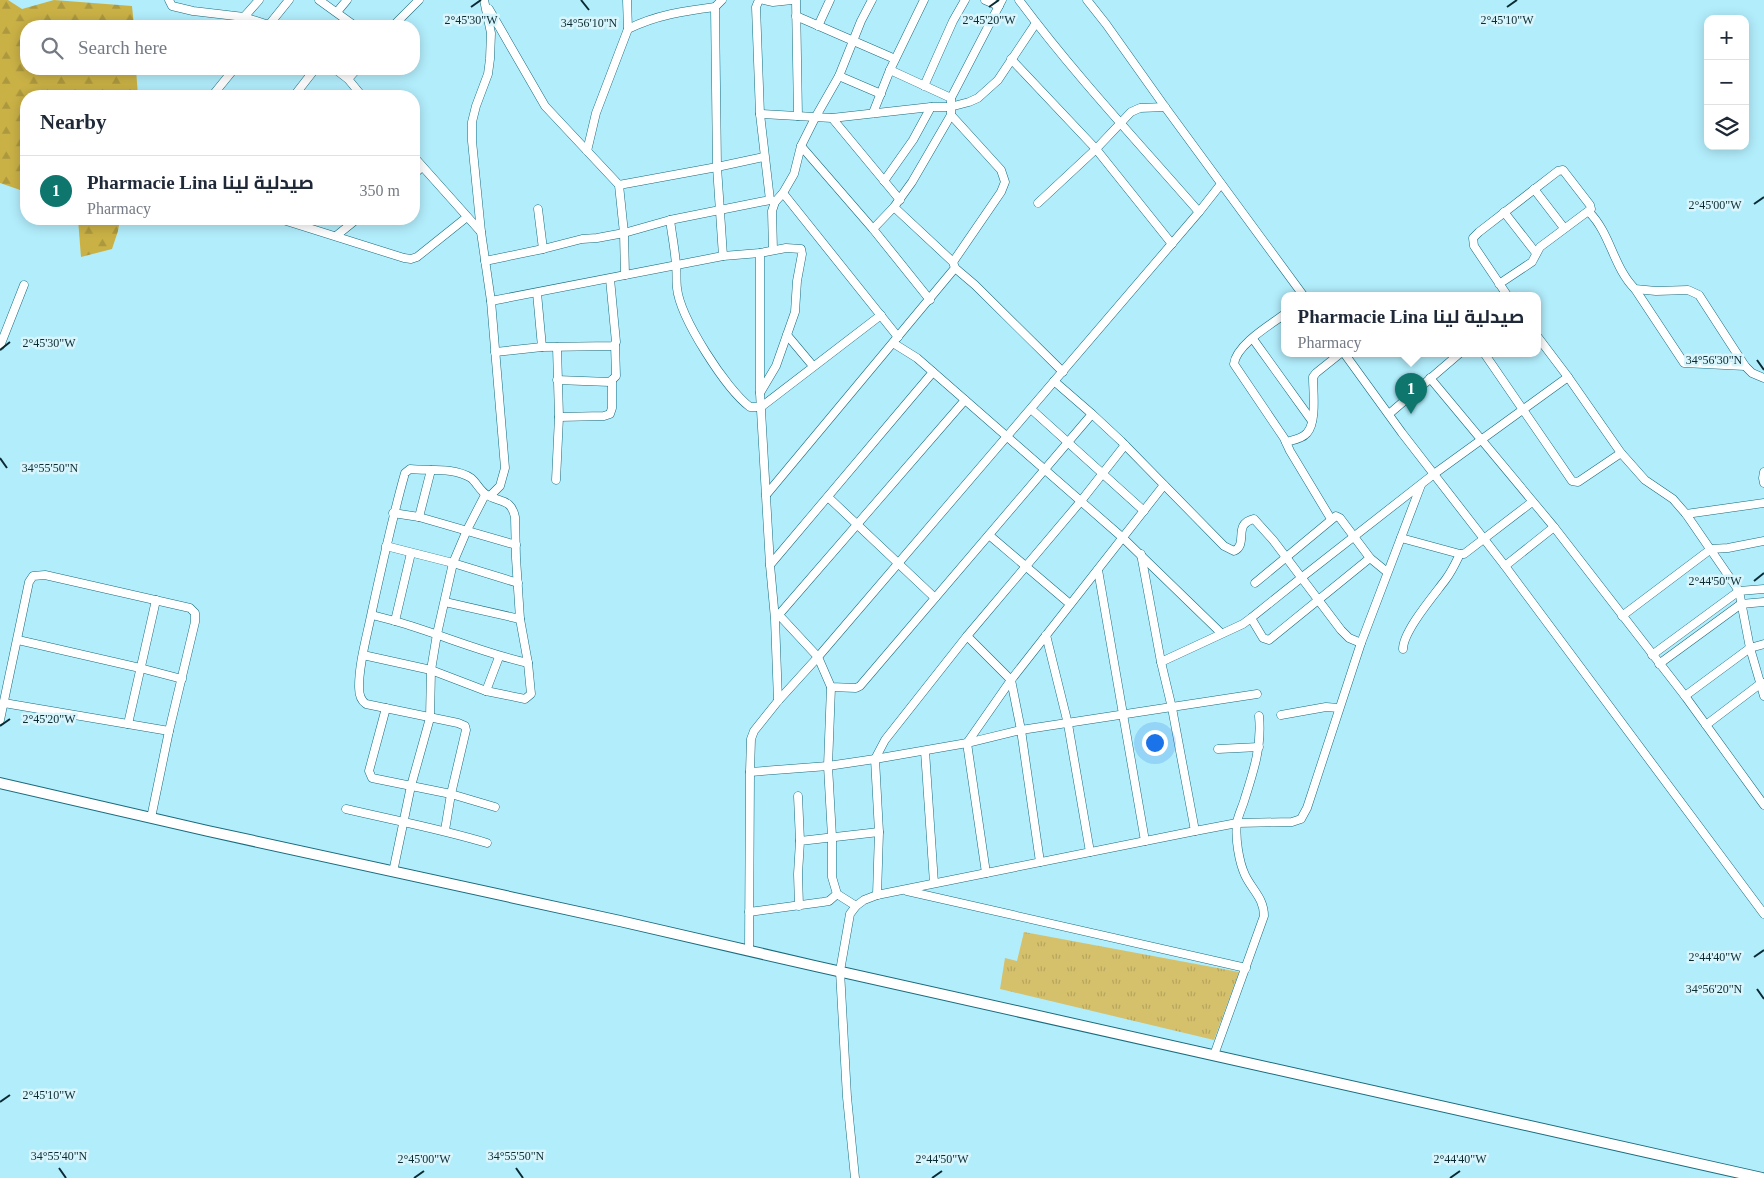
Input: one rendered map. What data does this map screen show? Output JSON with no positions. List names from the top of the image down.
{
  "page": {
    "map_buttons": ["+", "−"],
    "search": "Search here",
    "heading": "Nearby",
    "list": [
      {
        "mark": "1",
        "name": "Pharmacie Lina صيدلية لينا",
        "note": "Pharmacy",
        "value": "350 m"
      }
    ],
    "popup": ["Pharmacie Lina صيدلية لينا", "Pharmacy"],
    "pins": "1"
  },
  "coordinates": [
    "2°45'10\"W",
    "2°45'30\"W",
    "2°45'20\"W",
    "34°56'10\"N",
    "2°45'00\"W",
    "34°56'30\"N",
    "34°55'50\"N",
    "2°44'50\"W",
    "2°44'40\"W",
    "34°56'20\"N",
    "34°55'40\"N"
  ]
}
